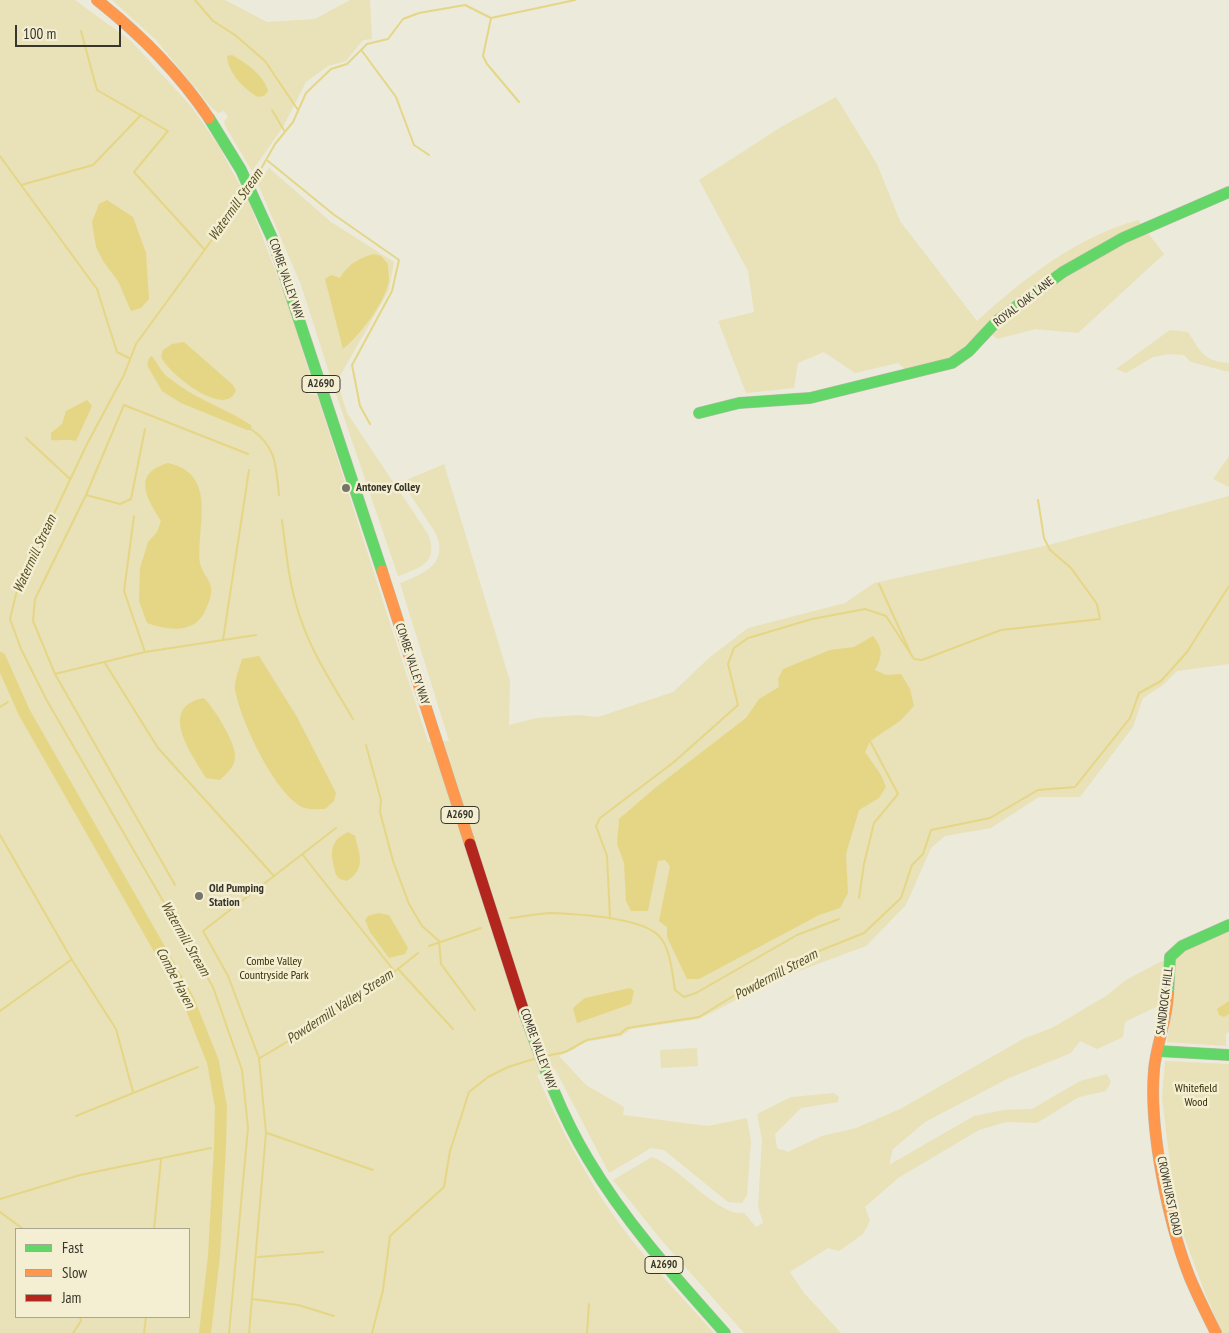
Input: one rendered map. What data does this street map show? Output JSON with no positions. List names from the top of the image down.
{
  "streets": {
    "main road": [
      "COMBE VALLEY WAY",
      "ROYAL OAK LANE",
      "A2690",
      "SANDROCK HILL",
      "CROWHURST ROAD"
    ]
  },
  "crossings": [
    ["SANDROCK HILL", "CROWHURST ROAD"]
  ],
  "water": [
    "Watermill Stream",
    "Powdermill Stream",
    "Combe Haven",
    "Powdermill Valley Stream"
  ],
  "parks": ["Combe Valley Countryside Park", "Whitefield Wood"],
  "places": ["Antoney Colley", "Old Pumping Station"],
  "legend": ["Fast", "Slow", "Jam"],
  "scale_bar": "100 m"
}
